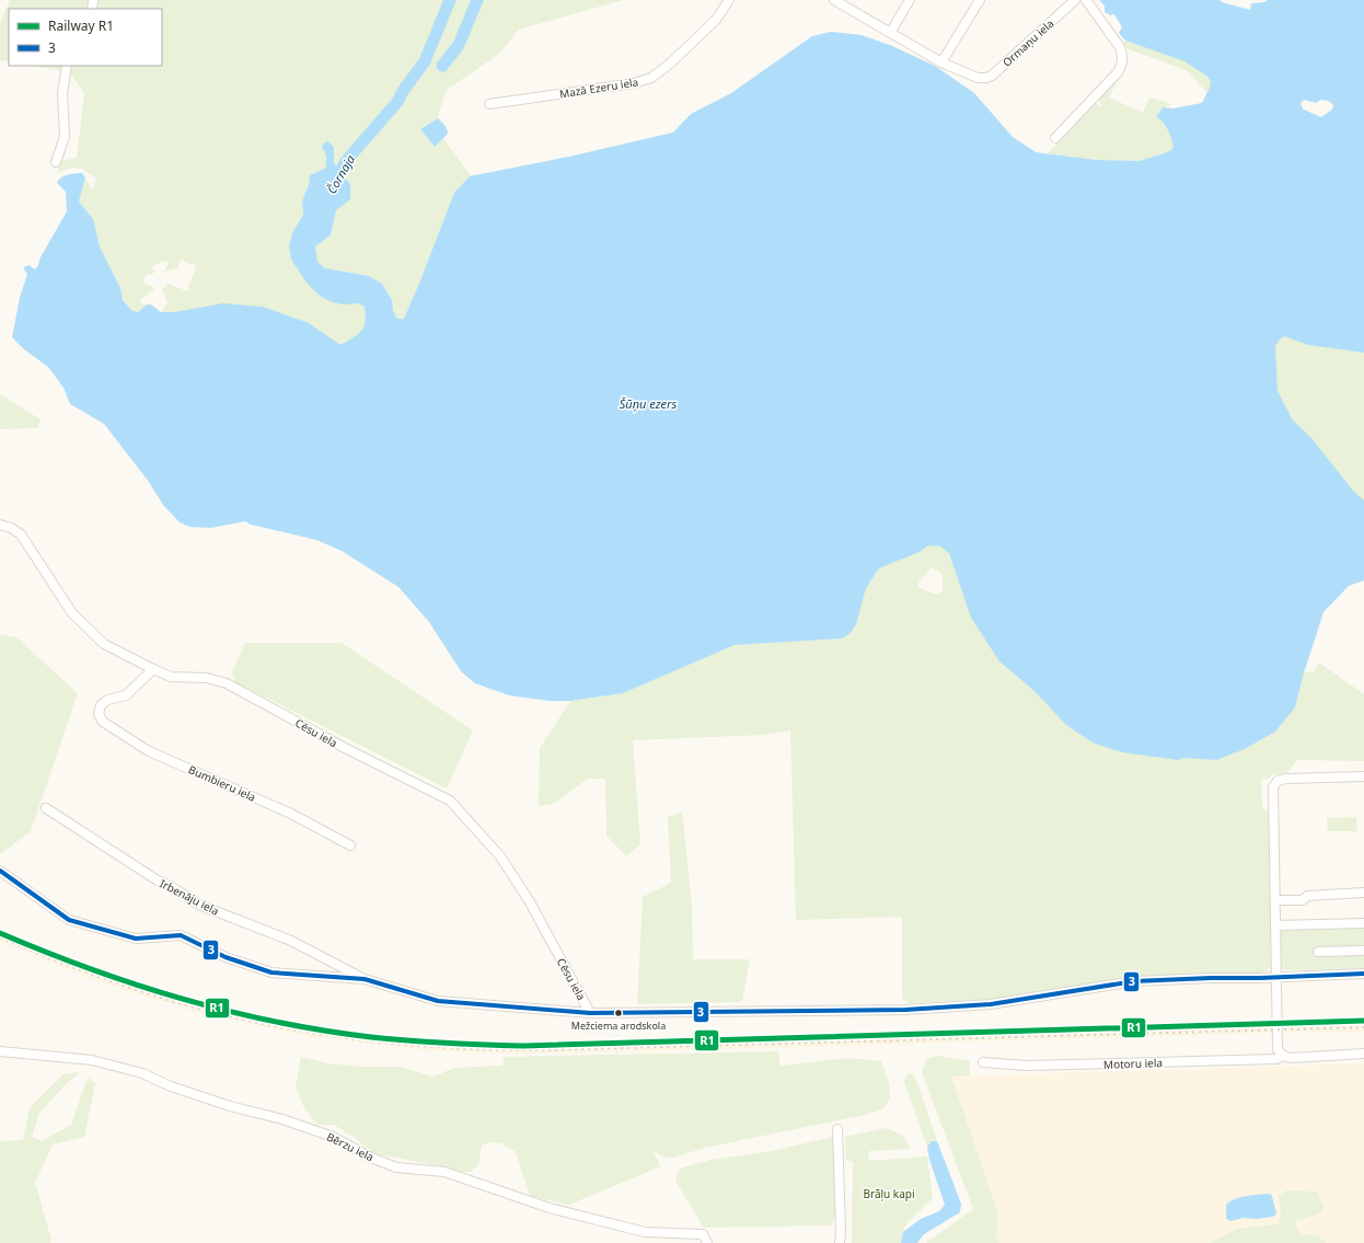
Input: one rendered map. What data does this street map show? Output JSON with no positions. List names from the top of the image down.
{
  "streets": {
    "street": [
      "Ormaņu iela",
      "Mazā Ezeru iela",
      "Cēsu iela",
      "Bumbieru iela",
      "Irbenāju iela",
      "Motoru iela",
      "Bērzu iela"
    ]
  },
  "crossings": [
    ["Cēsu iela", "Bumbieru iela"]
  ],
  "water": ["Čornaja", "Šūņu ezers"],
  "parks": ["Brāļu kapi"],
  "places": ["Mežciema arodskola"],
  "lines": ["transit line 3", "rail line R1"],
  "legend": ["Railway R1", "3"]
}
